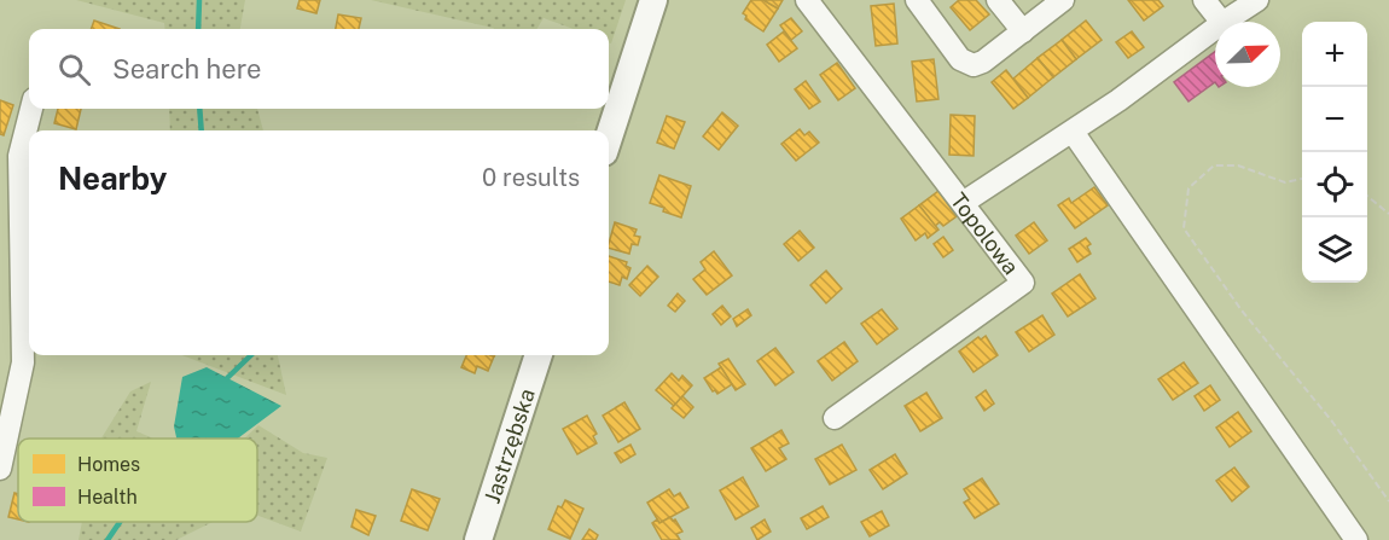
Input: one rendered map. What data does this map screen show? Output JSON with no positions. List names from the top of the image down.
{
  "streets": {
    "main road": ["Jastrzębska"],
    "street": ["Topolowa"]
  },
  "legend": ["Homes", "Health"],
  "north": "top right",
  "page": {
    "map_buttons": ["+", "−"],
    "search": "Search here",
    "heading": ["Nearby", "0 results"]
  }
}
